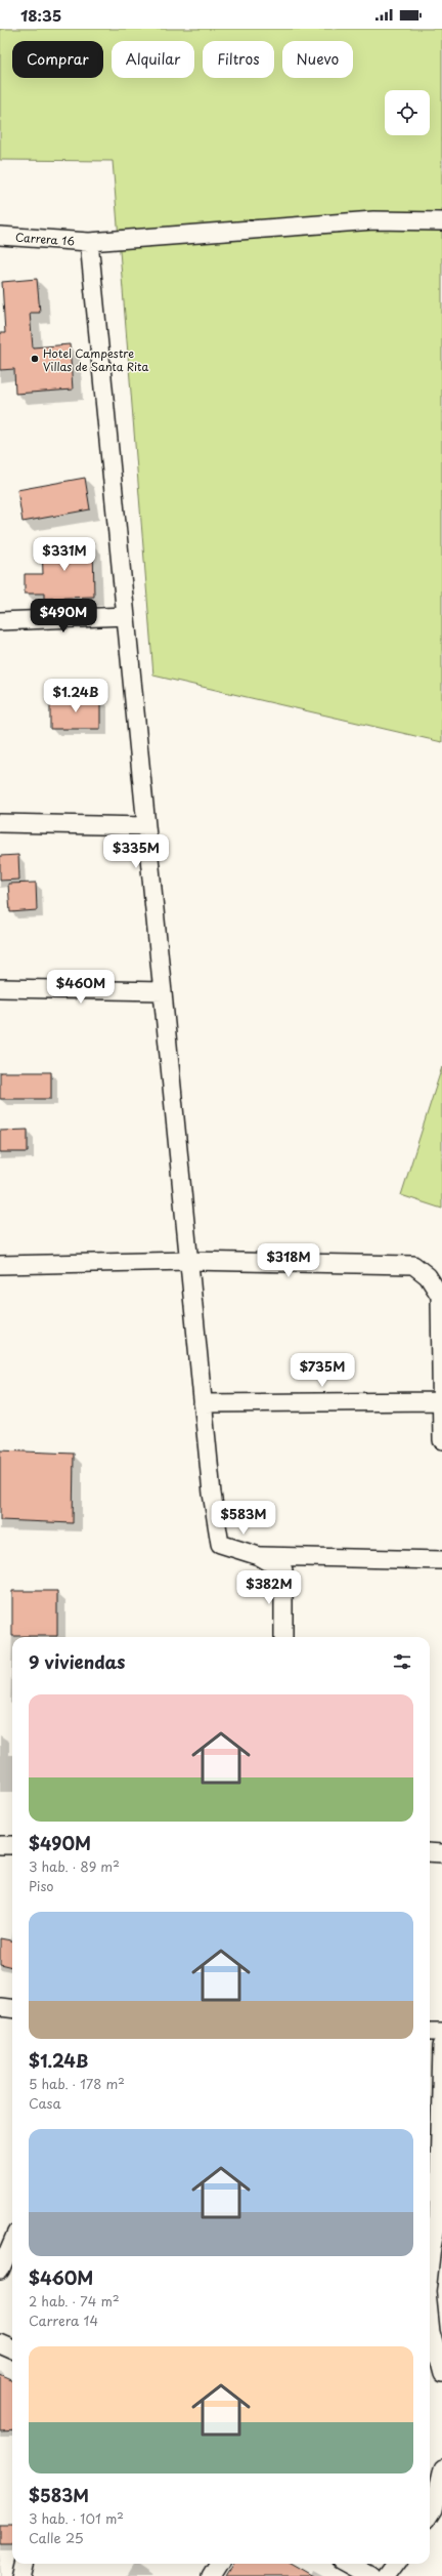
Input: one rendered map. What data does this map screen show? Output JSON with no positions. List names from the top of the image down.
{
  "streets": {
    "street": ["Carrera 16"]
  },
  "places": ["Hotel Campestre Villas de Santa Rita"],
  "page": {
    "status": "18:35",
    "chip": [
      "Comprar",
      "Alquilar",
      "Filtros",
      "Nuevo"
    ],
    "price": [
      "$331M",
      "$490M",
      "$1.24B",
      "$335M",
      "$460M",
      "$318M",
      "$735M",
      "$583M",
      "$382M"
    ],
    "heading": "9 viviendas",
    "list": [
      {
        "name": "$490M",
        "note": "3 hab. · 89 m² · Piso"
      },
      {
        "name": "$1.24B",
        "note": "5 hab. · 178 m² · Casa"
      },
      {
        "name": "$460M",
        "note": "2 hab. · 74 m² · Carrera 14"
      },
      {
        "name": "$583M",
        "note": "3 hab. · 101 m² · Calle 25"
      }
    ]
  }
}
